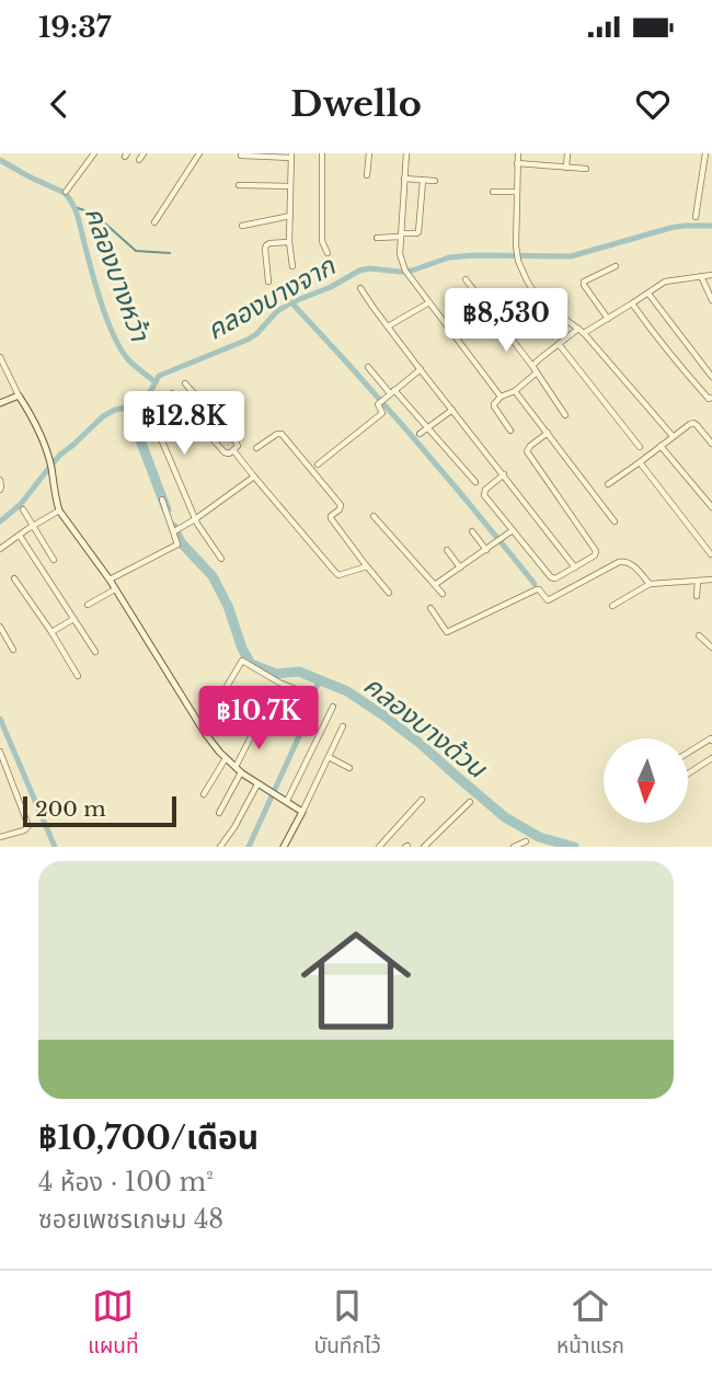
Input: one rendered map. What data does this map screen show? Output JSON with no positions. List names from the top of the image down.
{
  "water": ["คลองบางหว้า", "คลองบางจาก", "คลองบางด้วน"],
  "scale_bar": "200 m",
  "north": "bottom",
  "page": {
    "status": "19:37",
    "header": "Dwello",
    "price": ["฿8,530", "฿12.8K", "฿10.7K"],
    "scale": "200 m",
    "list": [
      {
        "name": "฿10,700/เดือน",
        "note": "4 ห้อง · 100 m² · ซอยเพชรเกษม 48"
      }
    ],
    "tabs": ["แผนที่", "บันทึกไว้", "หน้าแรก"]
  }
}
